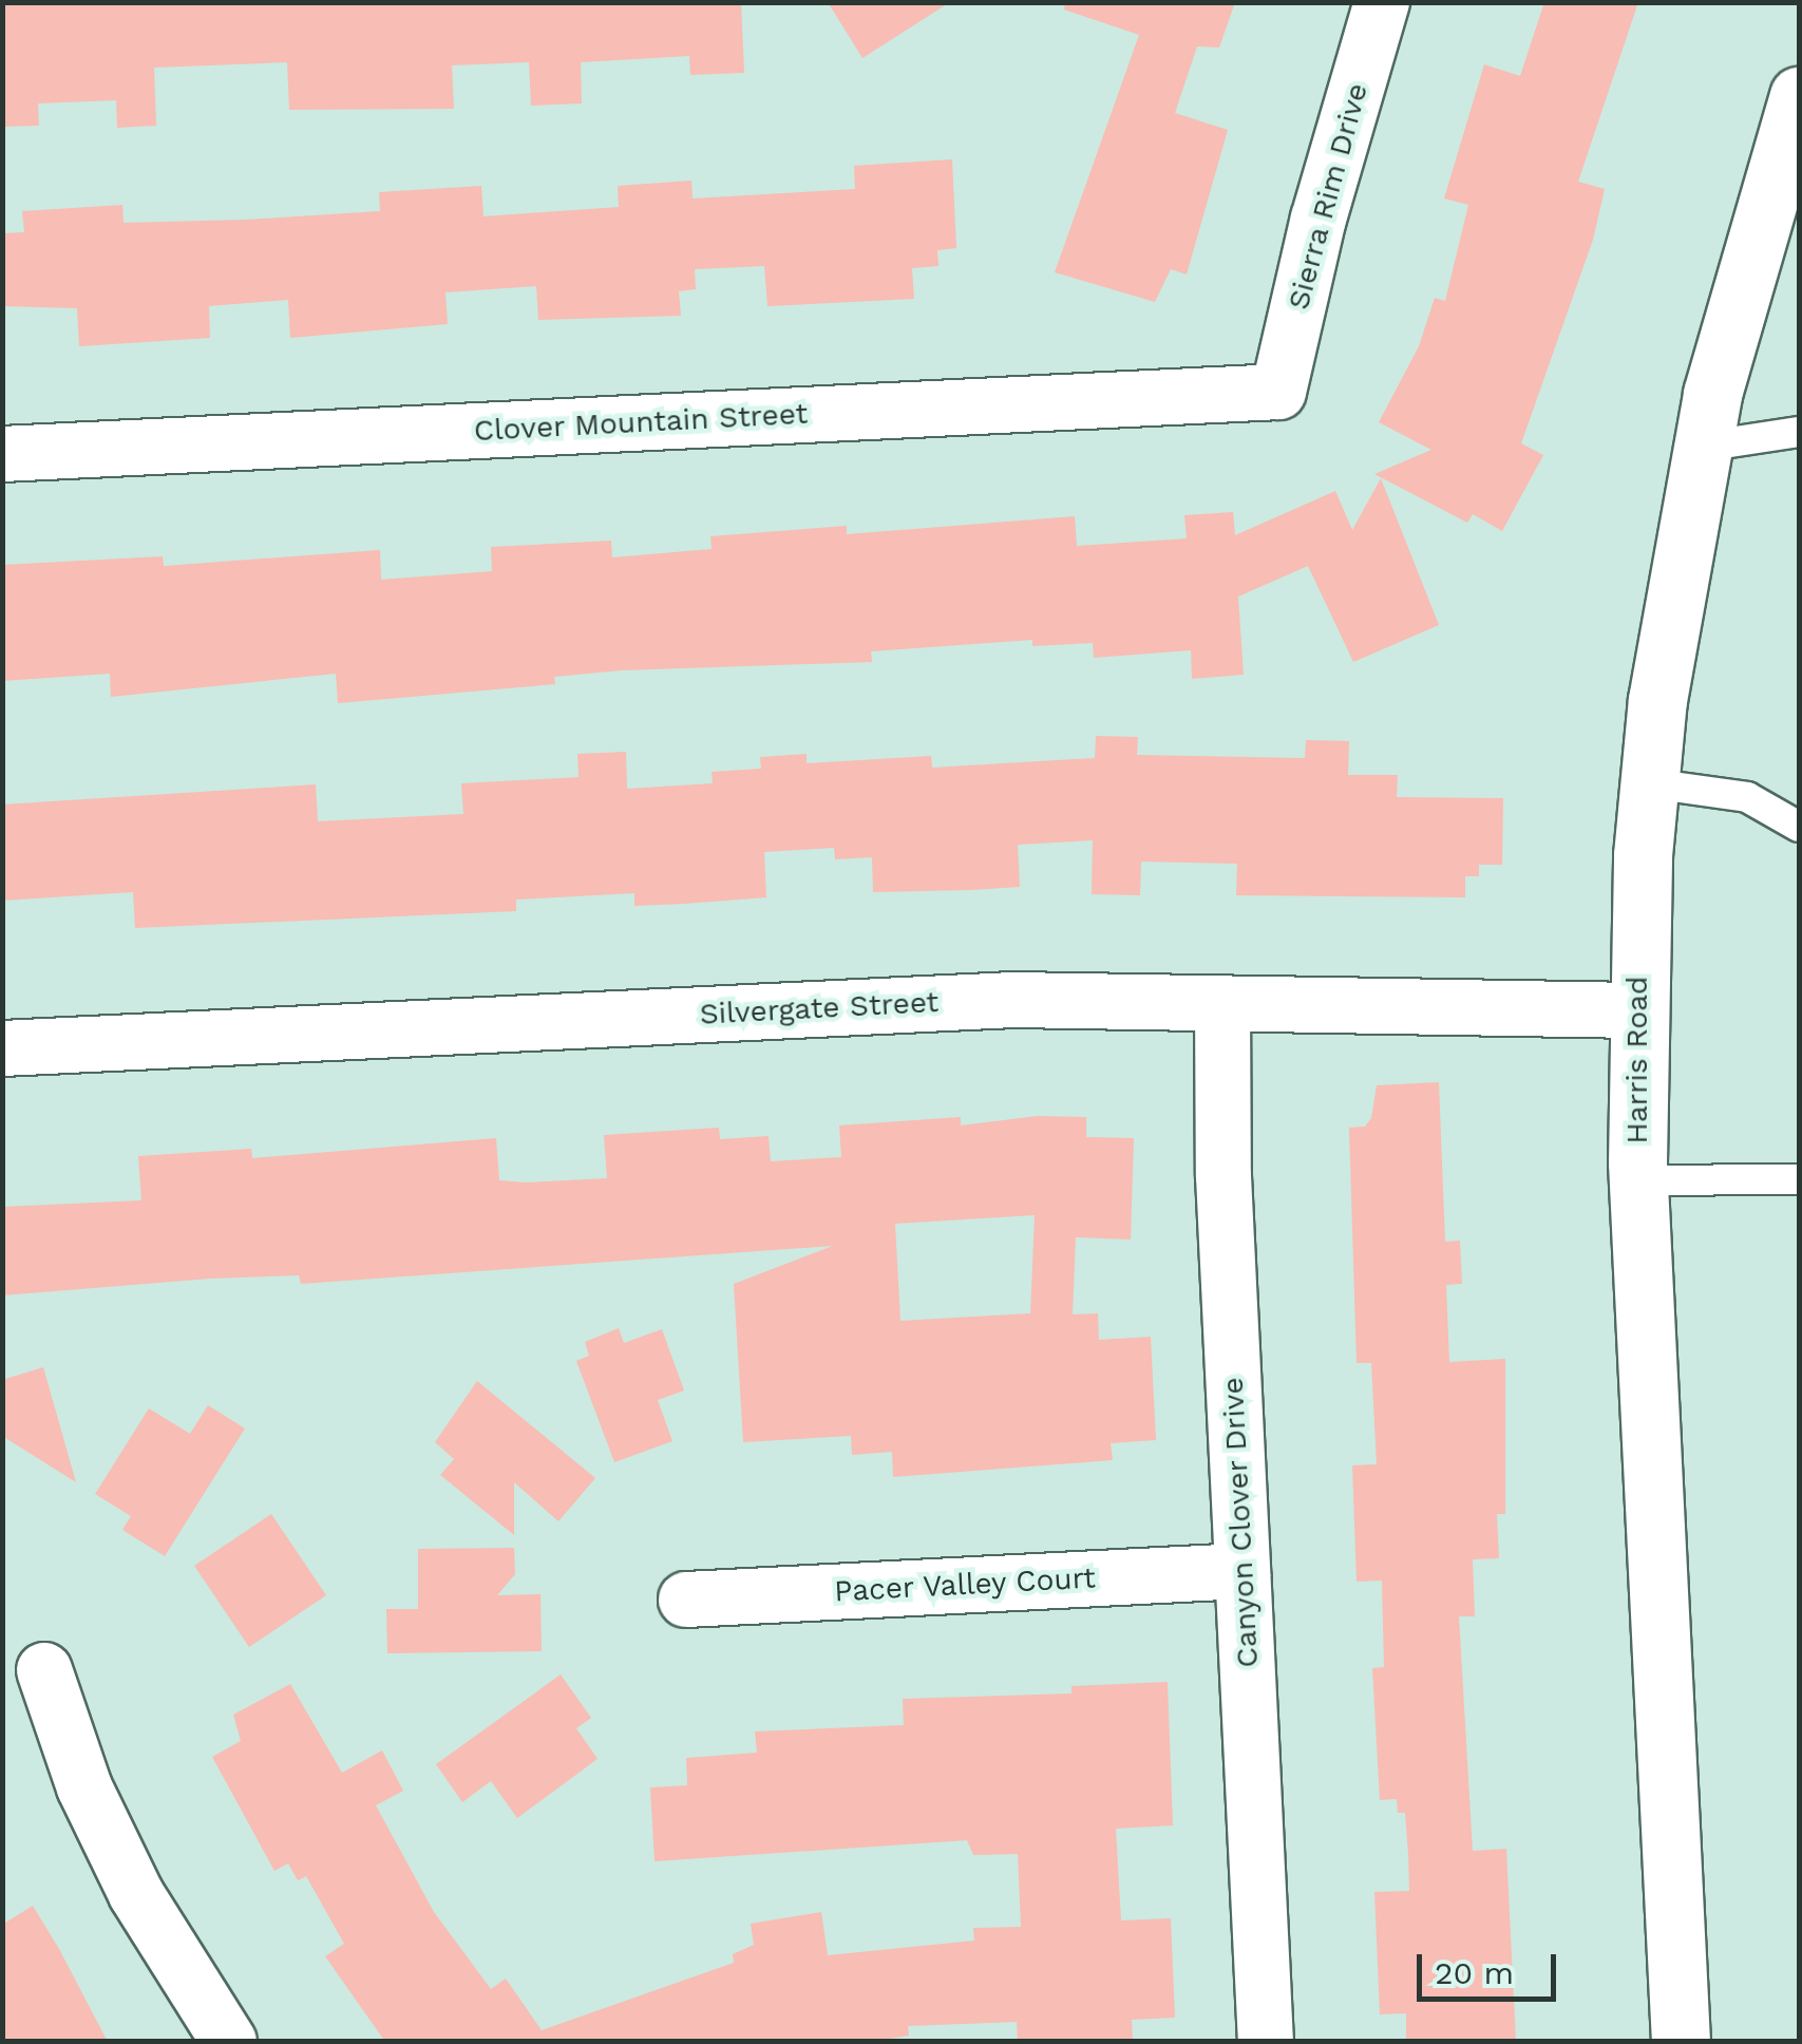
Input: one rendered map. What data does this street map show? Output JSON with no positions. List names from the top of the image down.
{
  "streets": {
    "street": [
      "Sierra Rim Drive",
      "Clover Mountain Street",
      "Silvergate Street",
      "Harris Road",
      "Canyon Clover Drive",
      "Pacer Valley Court"
    ]
  },
  "crossings": [
    ["Sierra Rim Drive", "Clover Mountain Street"],
    ["Silvergate Street", "Harris Road"],
    ["Silvergate Street", "Canyon Clover Drive"],
    ["Canyon Clover Drive", "Pacer Valley Court"]
  ],
  "scale_bar": "20 m"
}
